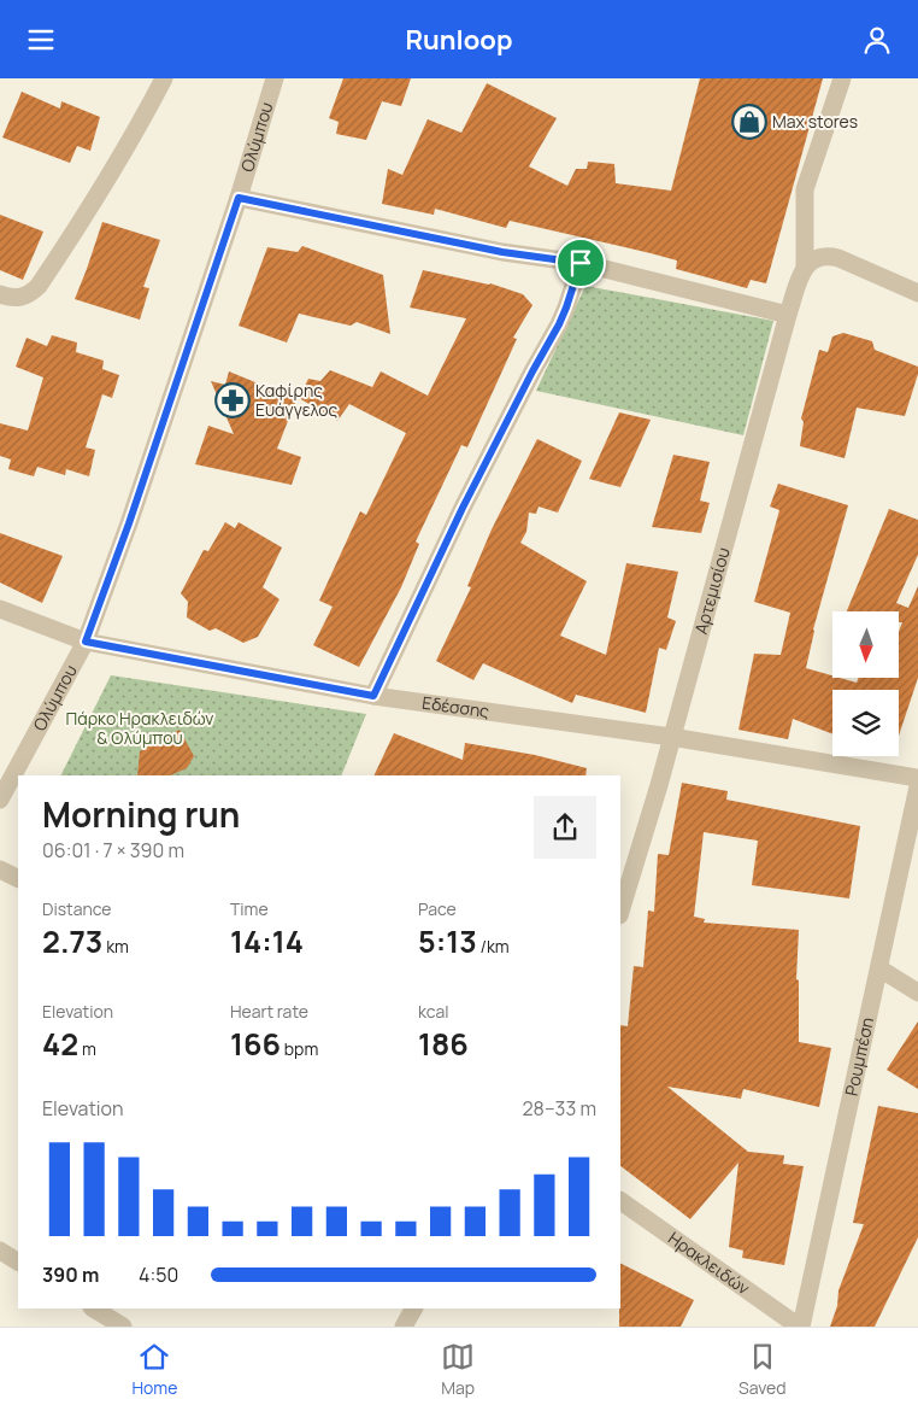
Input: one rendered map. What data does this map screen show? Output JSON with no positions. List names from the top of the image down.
{
  "streets": {
    "street": [
      "Ολύμπου",
      "Αρτεμισίου",
      "Εδέσσης",
      "Ρουμπέση",
      "Ηρακλειδών"
    ]
  },
  "crossings": [
    ["Ολύμπου", "Εδέσσης"],
    ["Αρτεμισίου", "Εδέσσης"],
    ["Ρουμπέση", "Ηρακλειδών"]
  ],
  "parks": ["Πάρκο Ηρακλειδών & Ολύμπου"],
  "places": {
    "shop": ["Max stores"],
    "pharmacy": ["Καφίρης Ευάγγελος"]
  },
  "north": "bottom",
  "page": {
    "header": "Runloop",
    "heading": ["Morning run", "06:01 · 7 × 390 m"],
    "stats": [
      ["Distance", "2.73 km"],
      ["Time", "14:14"],
      ["Pace", "5:13 /km"],
      ["Elevation", "42 m"],
      ["Heart rate", "166 bpm"],
      ["kcal", "186"]
    ],
    "chart": ["Elevation", "28–33 m"],
    "list": [
      {
        "name": "390 m",
        "note": "4:50"
      }
    ],
    "tabs": ["Home", "Map", "Saved"]
  }
}
